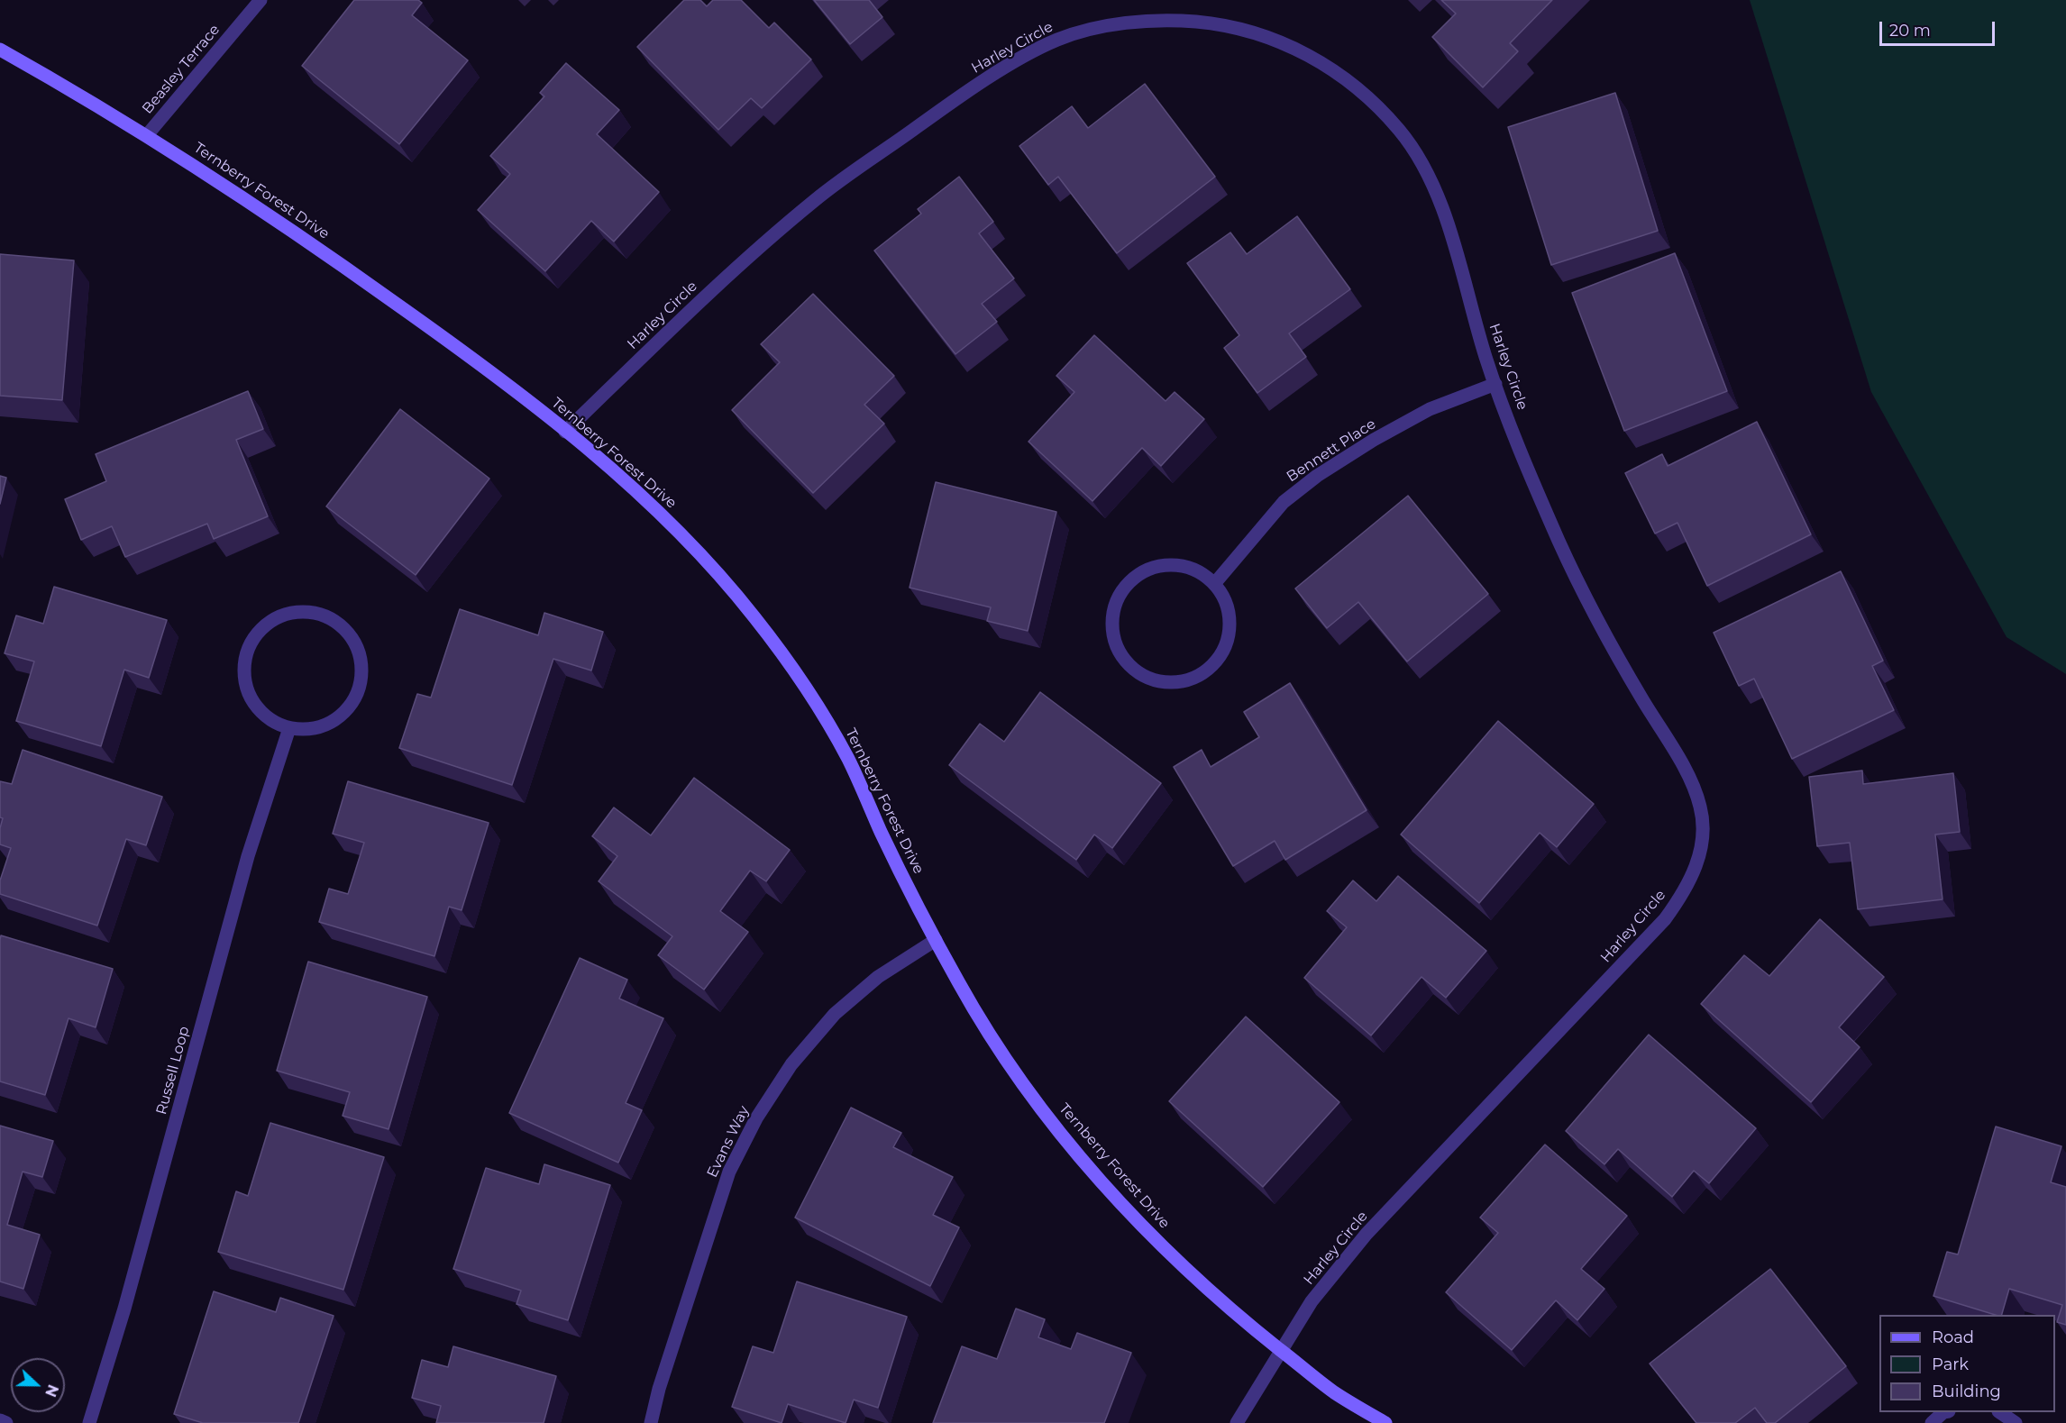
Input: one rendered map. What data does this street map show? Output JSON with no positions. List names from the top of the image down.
{
  "streets": {
    "street": [
      "Harley Circle",
      "Beasley Terrace",
      "Ternberry Forest Drive",
      "Bennett Place",
      "Russell Loop",
      "Evans Way"
    ]
  },
  "crossings": [
    ["Harley Circle", "Ternberry Forest Drive"],
    ["Harley Circle", "Bennett Place"],
    ["Beasley Terrace", "Ternberry Forest Drive"],
    ["Ternberry Forest Drive", "Evans Way"]
  ],
  "legend": ["Road", "Park", "Building"],
  "scale_bar": "20 m",
  "north": "right"
}
